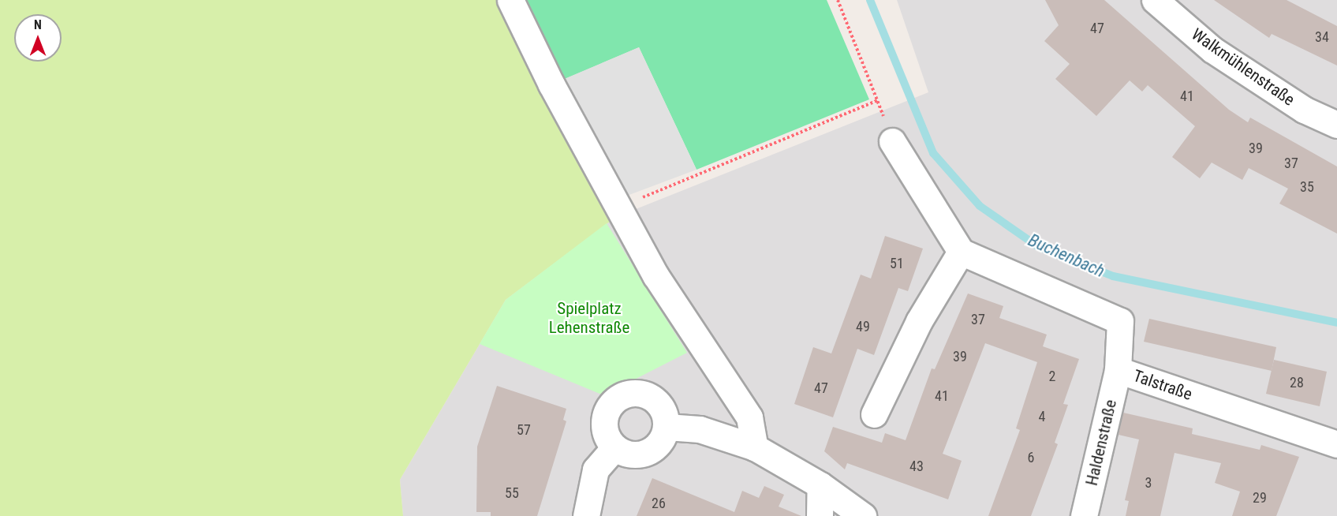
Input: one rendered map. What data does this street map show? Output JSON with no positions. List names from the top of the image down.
{
  "streets": {
    "street": ["Walkmühlenstraße", "Talstraße", "Haldenstraße"]
  },
  "crossings": [
    ["Talstraße", "Haldenstraße"]
  ],
  "water": ["Buchenbach"],
  "parks": ["Spielplatz Lehenstraße"],
  "house_numbers": [
    "47",
    "34",
    "41",
    "39",
    "37",
    "35",
    "51",
    "37",
    "49",
    "39",
    "2",
    "28",
    "47",
    "41",
    "4",
    "57",
    "6",
    "43",
    "3",
    "55",
    "29",
    "26"
  ],
  "north": "top"
}
